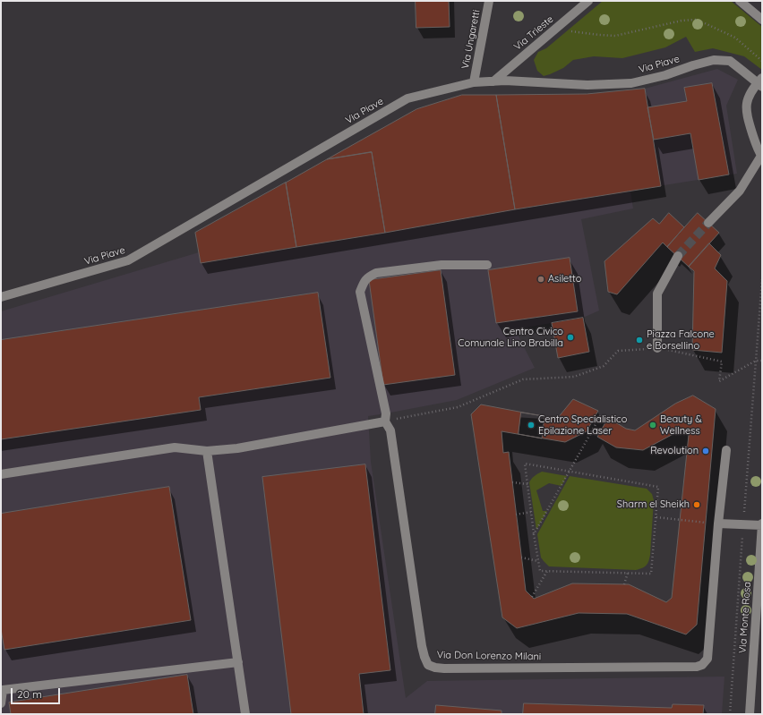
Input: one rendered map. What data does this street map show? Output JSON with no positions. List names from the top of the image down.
{
  "streets": {
    "street": [
      "Via Trieste",
      "Via Ungaretti",
      "Via Piave",
      "Via Monte Rosa",
      "Via Don Lorenzo Milani"
    ]
  },
  "crossings": [
    ["Via Trieste", "Via Piave"],
    ["Via Ungaretti", "Via Piave"]
  ],
  "places": [
    "Asiletto",
    "Centro Civico Comunale Lino Brabilla",
    "Piazza Falcone e Borsellino",
    "Centro Specialistico Epilazione Laser",
    "Beauty & Wellness",
    "Revolution",
    "Sharm el Sheikh"
  ],
  "scale_bar": "20 m"
}
